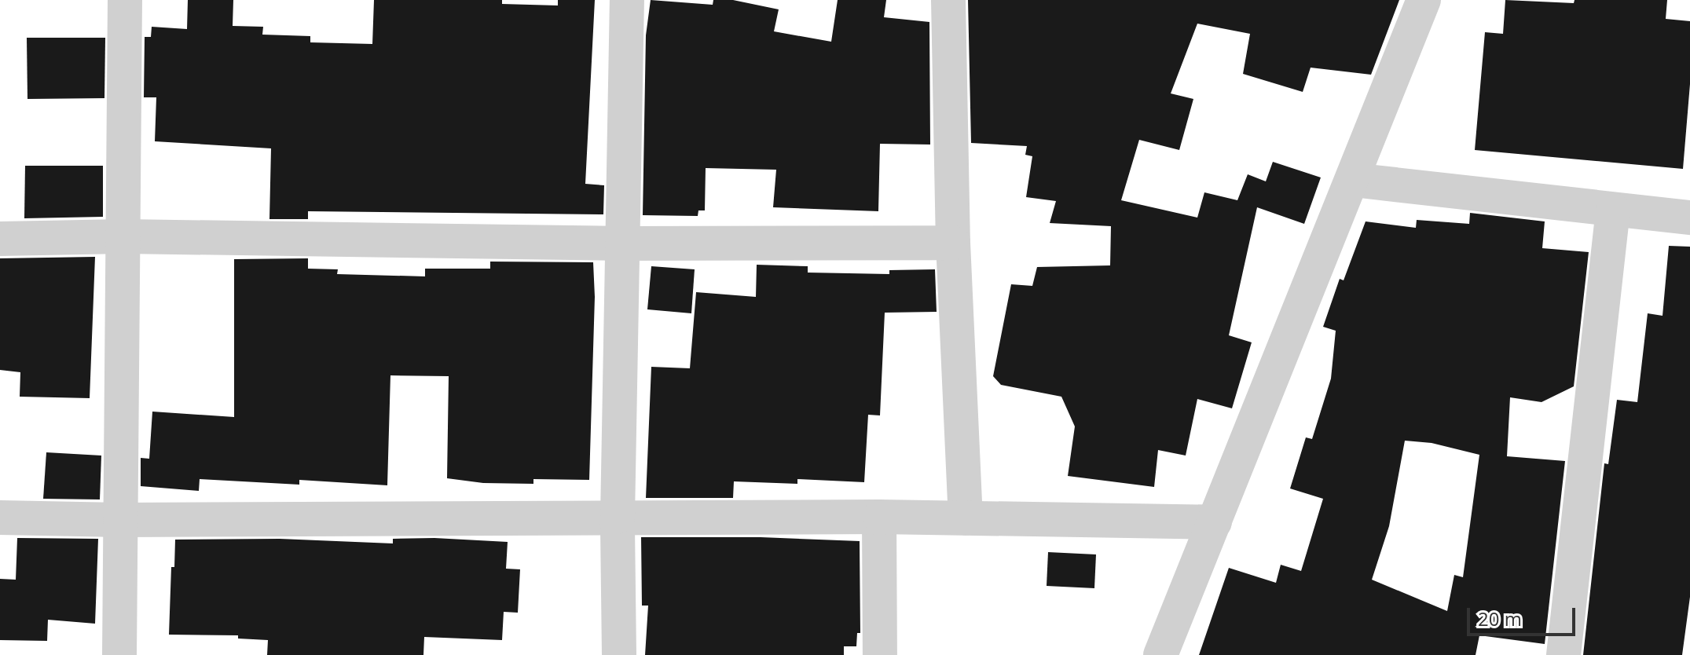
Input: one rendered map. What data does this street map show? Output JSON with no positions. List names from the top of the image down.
{
  "scale_bar": "20 m"
}
